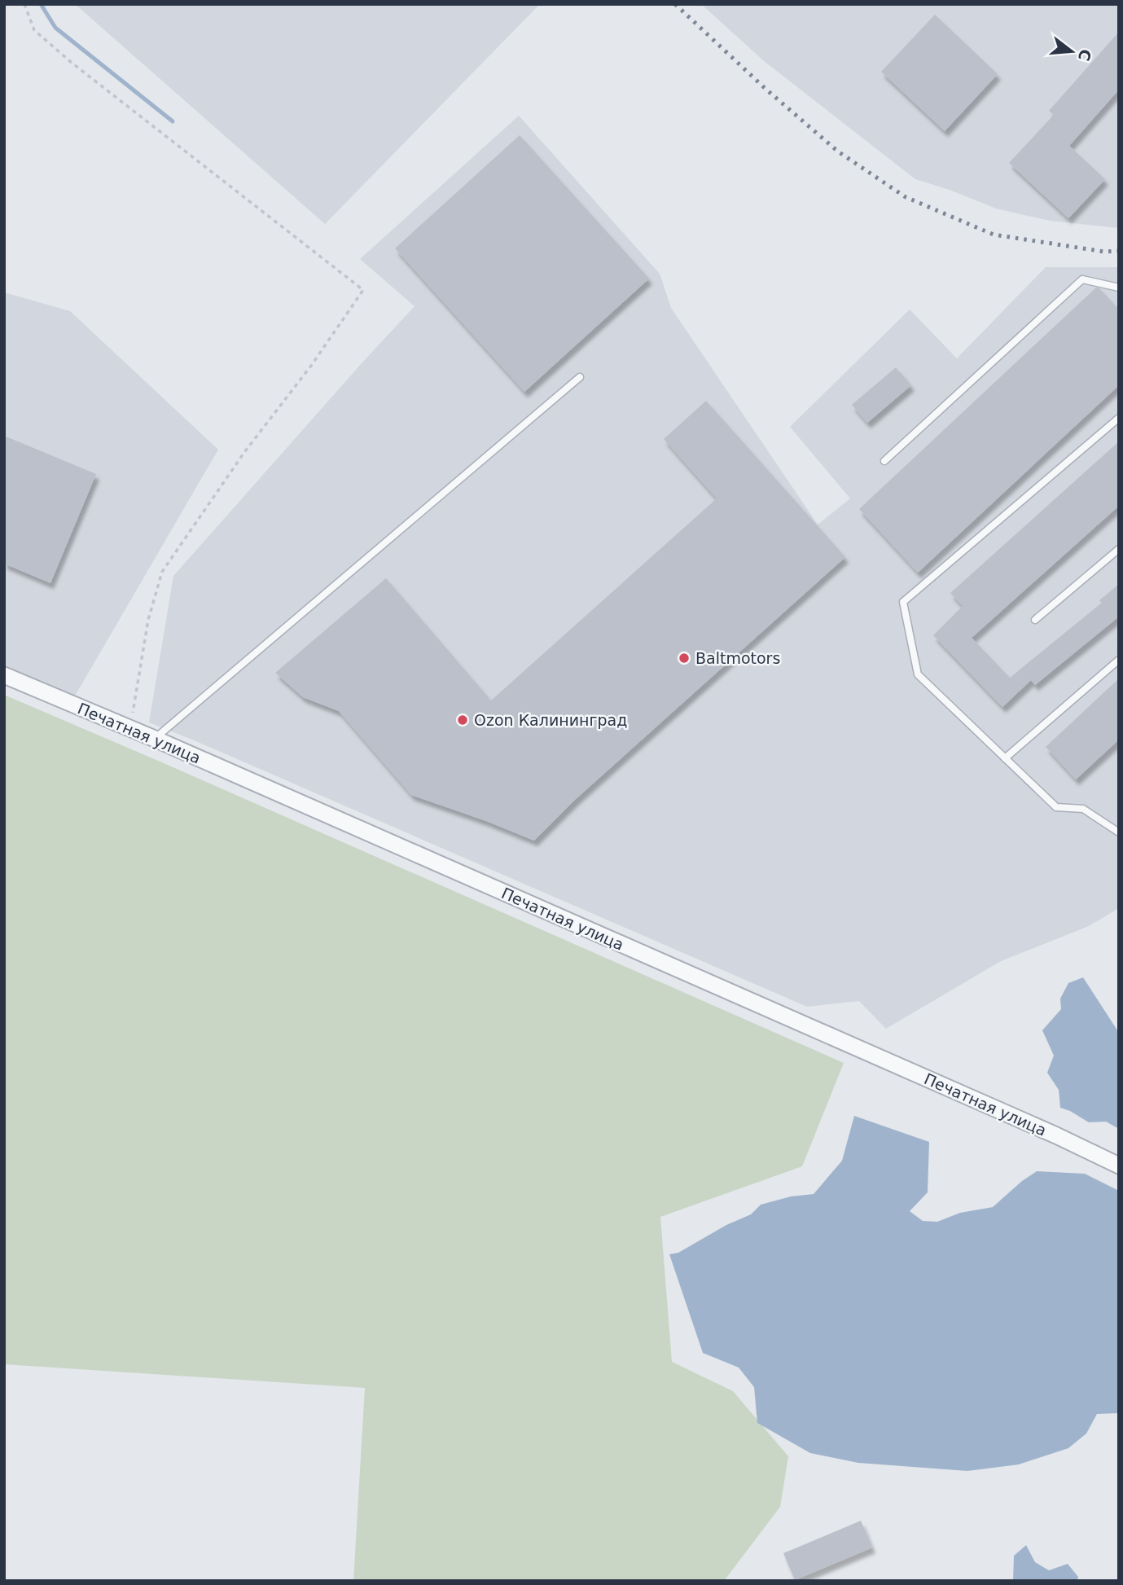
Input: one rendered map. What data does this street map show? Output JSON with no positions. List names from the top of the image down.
{
  "streets": {
    "street": ["Печатная улица"]
  },
  "places": ["Baltmotors", "Ozon Калининград"],
  "north": "right"
}
